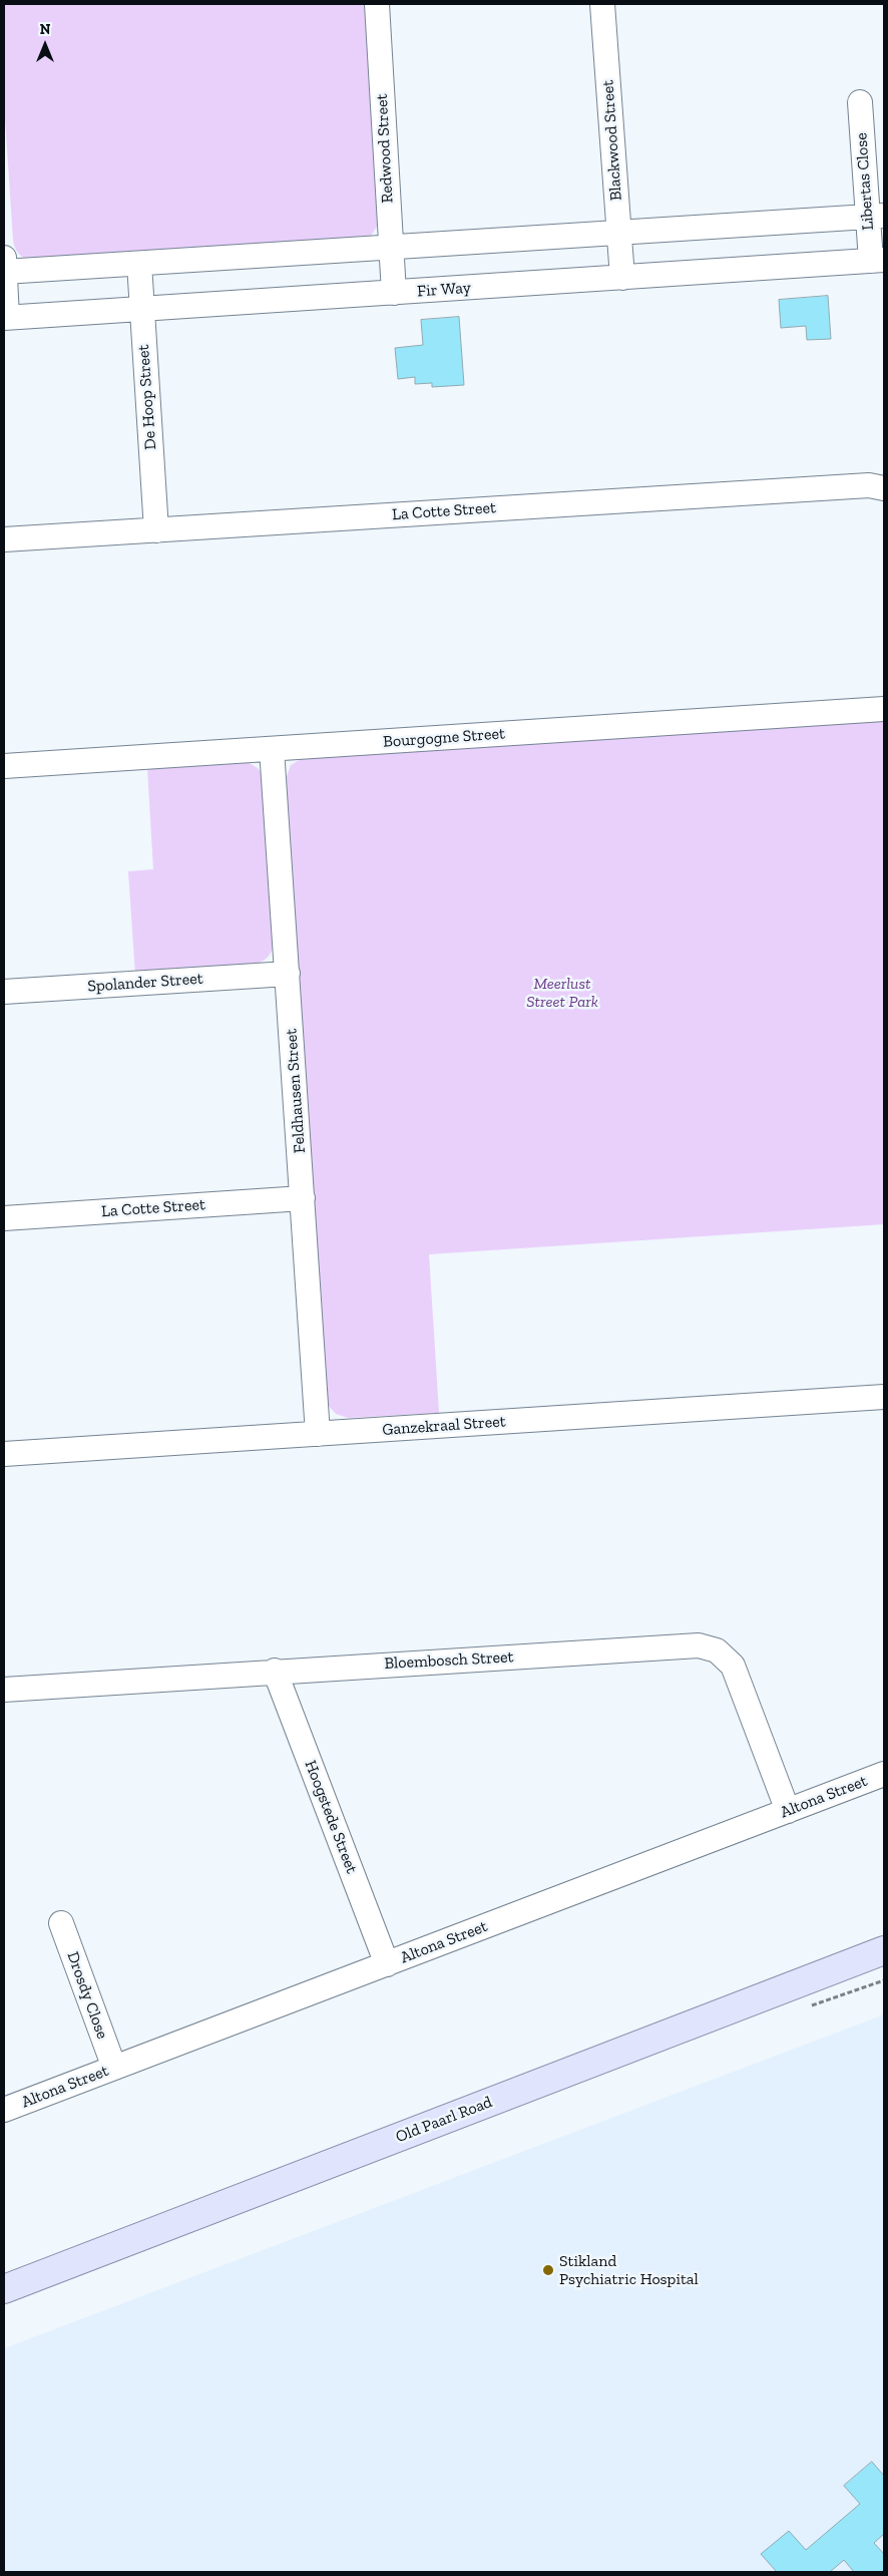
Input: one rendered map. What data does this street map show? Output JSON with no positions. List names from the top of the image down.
{
  "streets": {
    "main road": ["Old Paarl Road"],
    "street": [
      "Blackwood Street",
      "Redwood Street",
      "Libertas Close",
      "Fir Way",
      "De Hoop Street",
      "La Cotte Street",
      "Bourgogne Street",
      "Spolander Street",
      "Feldhausen Street",
      "Ganzekraal Street",
      "Bloembosch Street",
      "Altona Street",
      "Hoogstede Street",
      "Drosdy Close"
    ]
  },
  "crossings": [
    ["Blackwood Street", "Fir Way"],
    ["Redwood Street", "Fir Way"],
    ["Libertas Close", "Fir Way"],
    ["Fir Way", "De Hoop Street"],
    ["De Hoop Street", "La Cotte Street"],
    ["La Cotte Street", "Feldhausen Street"],
    ["Bourgogne Street", "Feldhausen Street"],
    ["Spolander Street", "Feldhausen Street"],
    ["Feldhausen Street", "Ganzekraal Street"],
    ["Bloembosch Street", "Altona Street"],
    ["Bloembosch Street", "Hoogstede Street"],
    ["Altona Street", "Hoogstede Street"],
    ["Altona Street", "Drosdy Close"]
  ],
  "parks": ["Meerlust Street Park"],
  "places": ["Stikland Psychiatric Hospital"],
  "north": "top"
}
